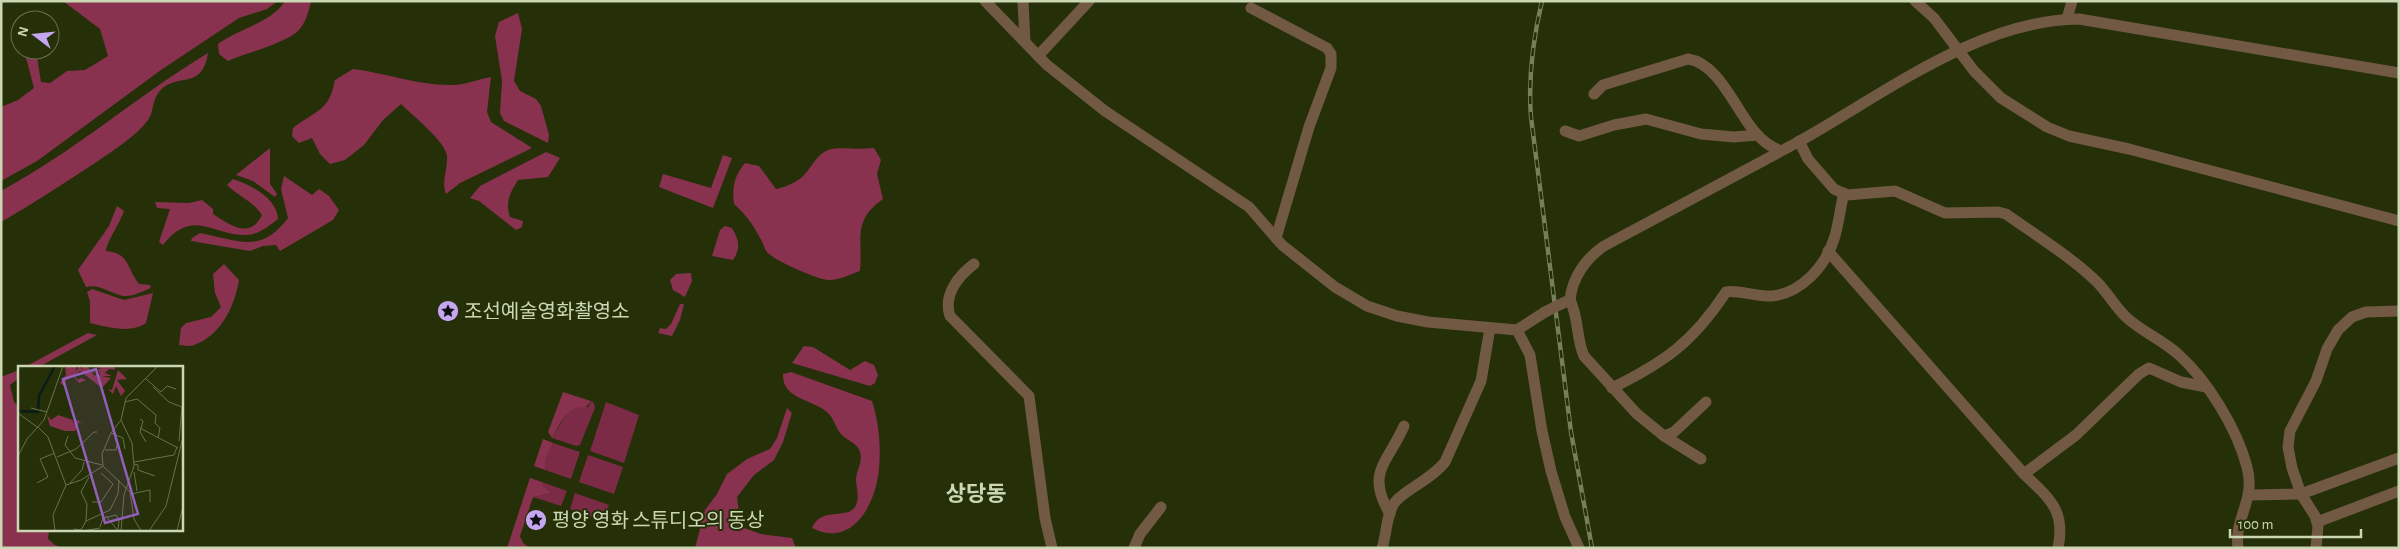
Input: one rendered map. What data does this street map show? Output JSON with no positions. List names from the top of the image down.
{
  "districts": ["상당동"],
  "places": {
    "place": ["조선예술영화촬영소", "평양 영화 스튜디오의 동상"]
  },
  "scale_bar": "100 m",
  "north": "left"
}
